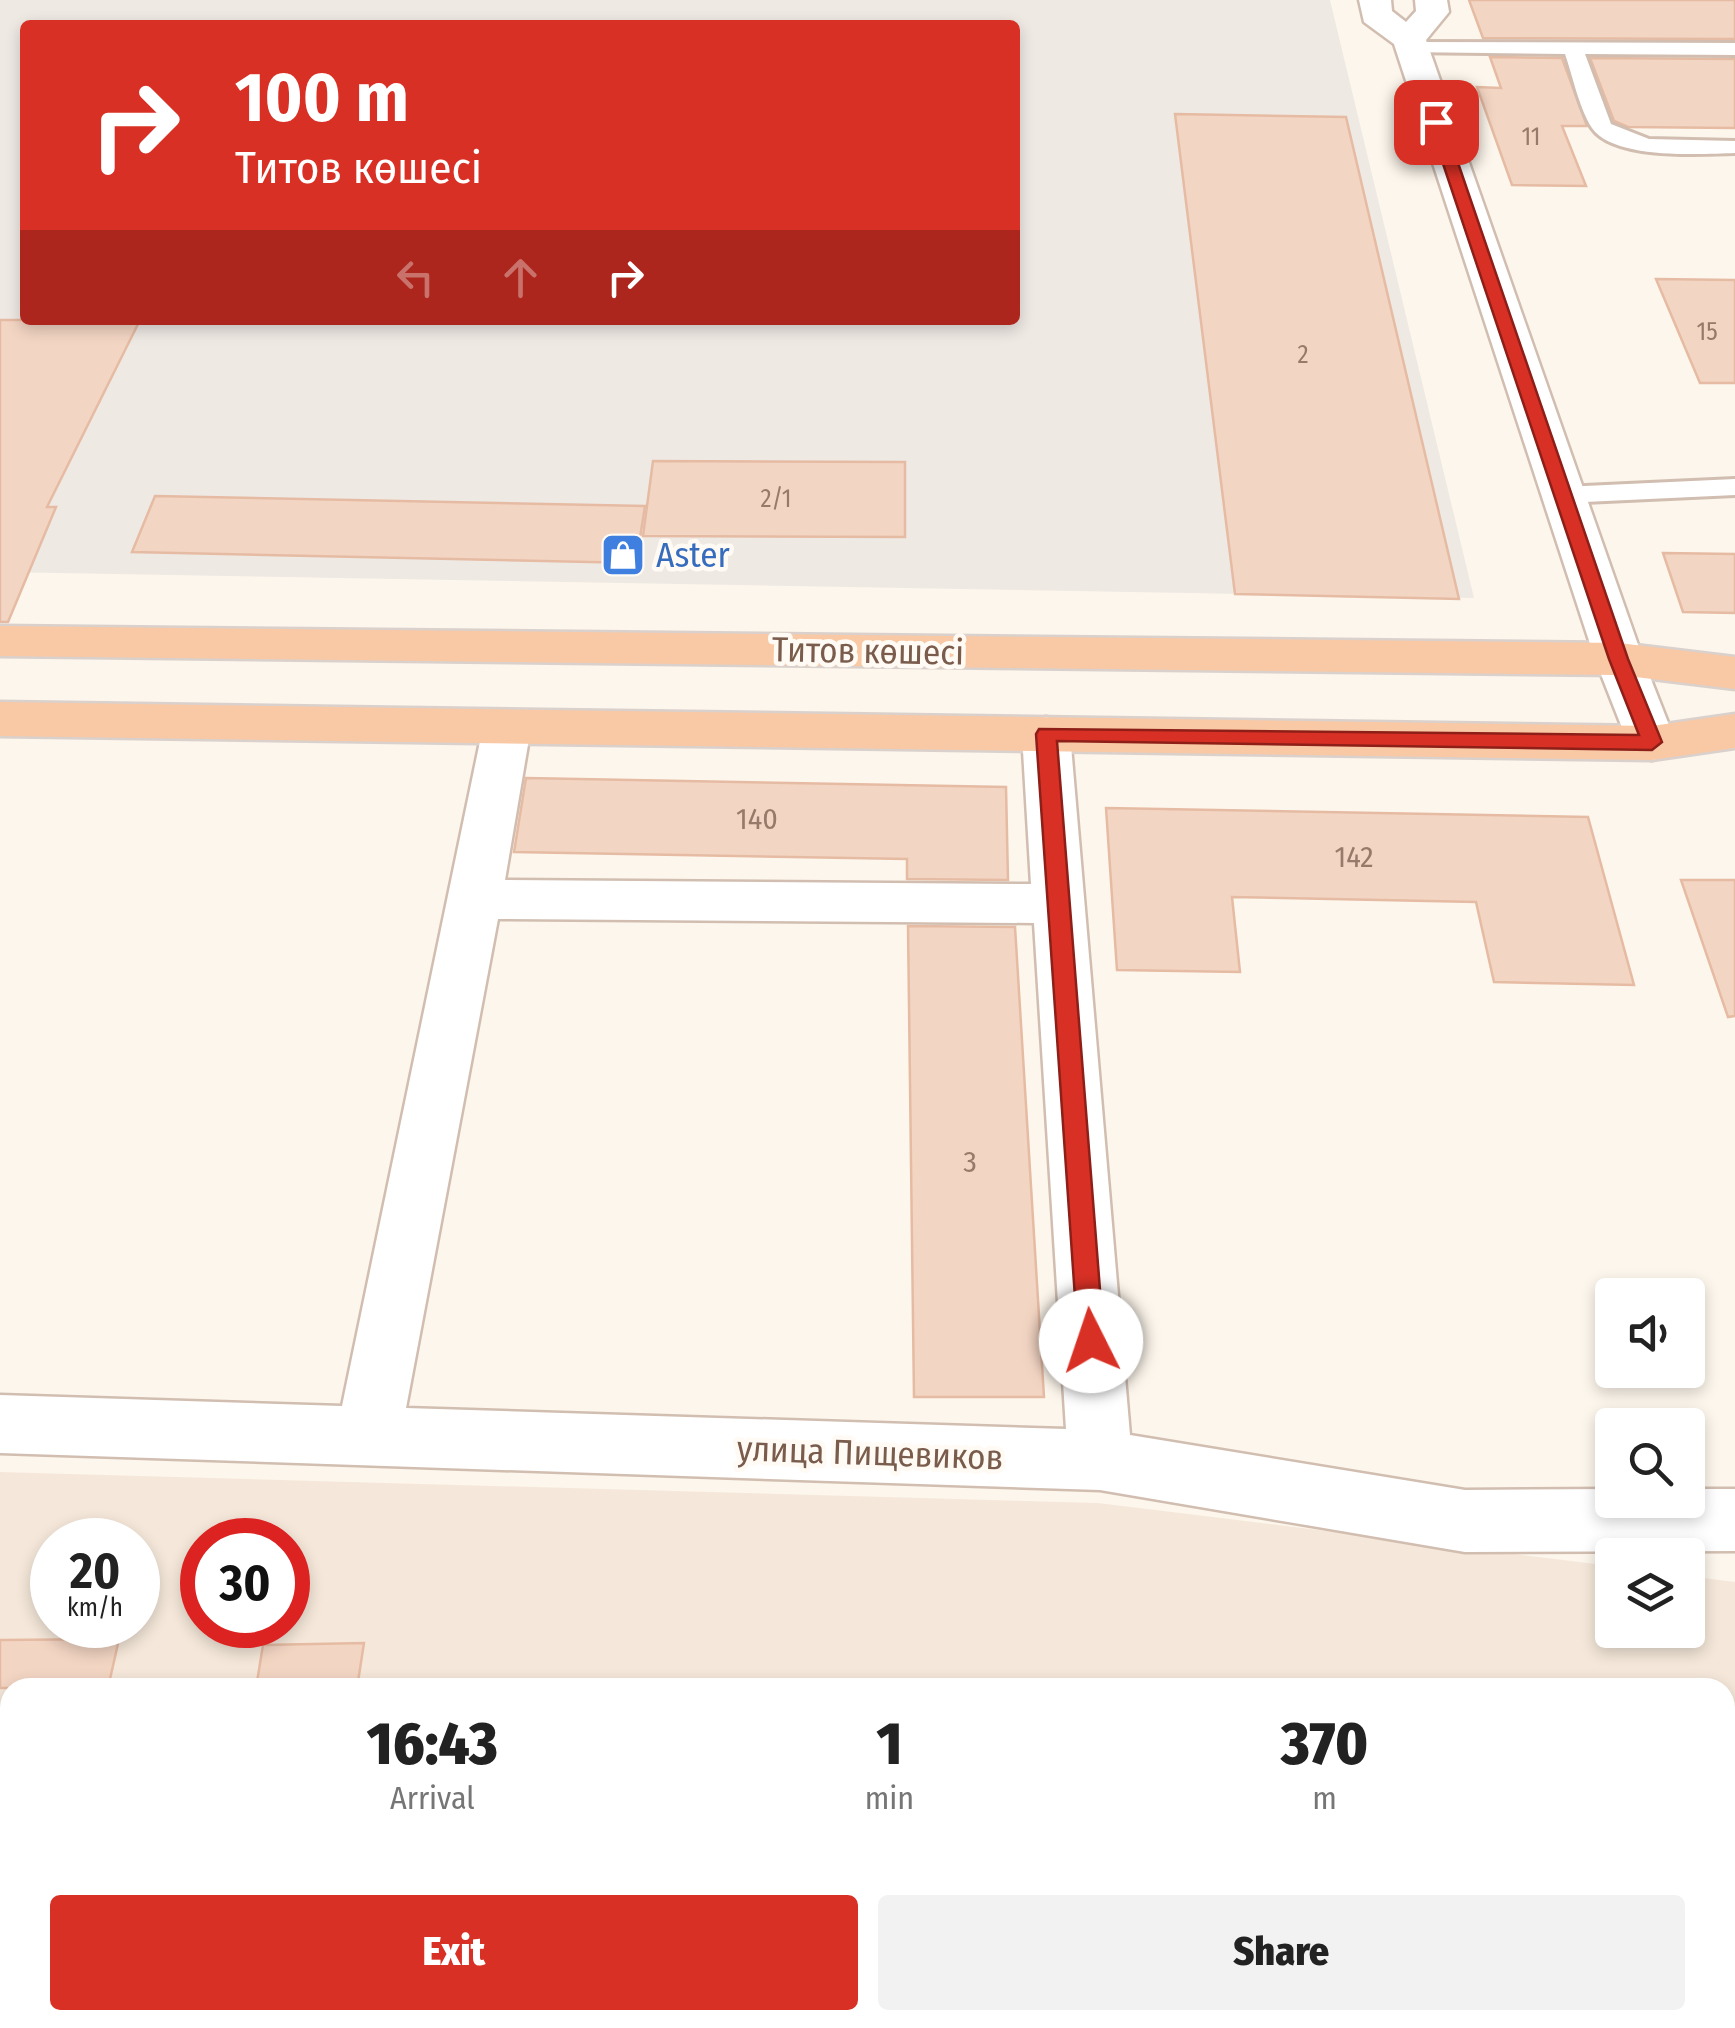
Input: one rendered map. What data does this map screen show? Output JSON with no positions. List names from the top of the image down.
{
  "streets": {
    "highway": ["Титов көшесі"],
    "street": ["улица Пищевиков"]
  },
  "places": {
    "shop": ["Aster"]
  },
  "house_numbers": [
    "11",
    "15",
    "2",
    "2/1",
    "140",
    "142",
    "3"
  ],
  "page": {
    "turn": ["100 m", "Титов көшесі"],
    "speed": "20 km/h",
    "limit": "30",
    "eta": [
      "16:43",
      "Arrival",
      "1",
      "min",
      "370",
      "m"
    ],
    "buttons": ["Exit", "Share"]
  }
}
